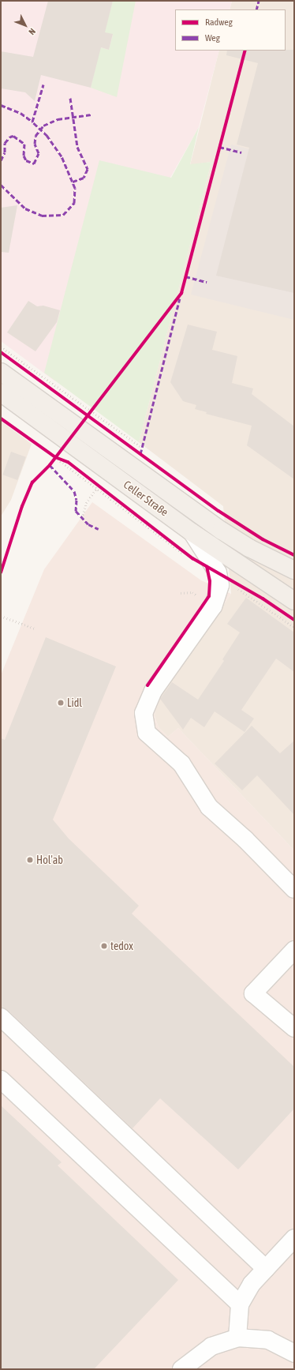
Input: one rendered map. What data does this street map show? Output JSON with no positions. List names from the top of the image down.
{
  "streets": {
    "main road": ["Celler Straße"]
  },
  "places": ["Lidl", "Hol'ab", "tedox"],
  "legend": ["Radweg", "Weg"],
  "north": "bottom right"
}
